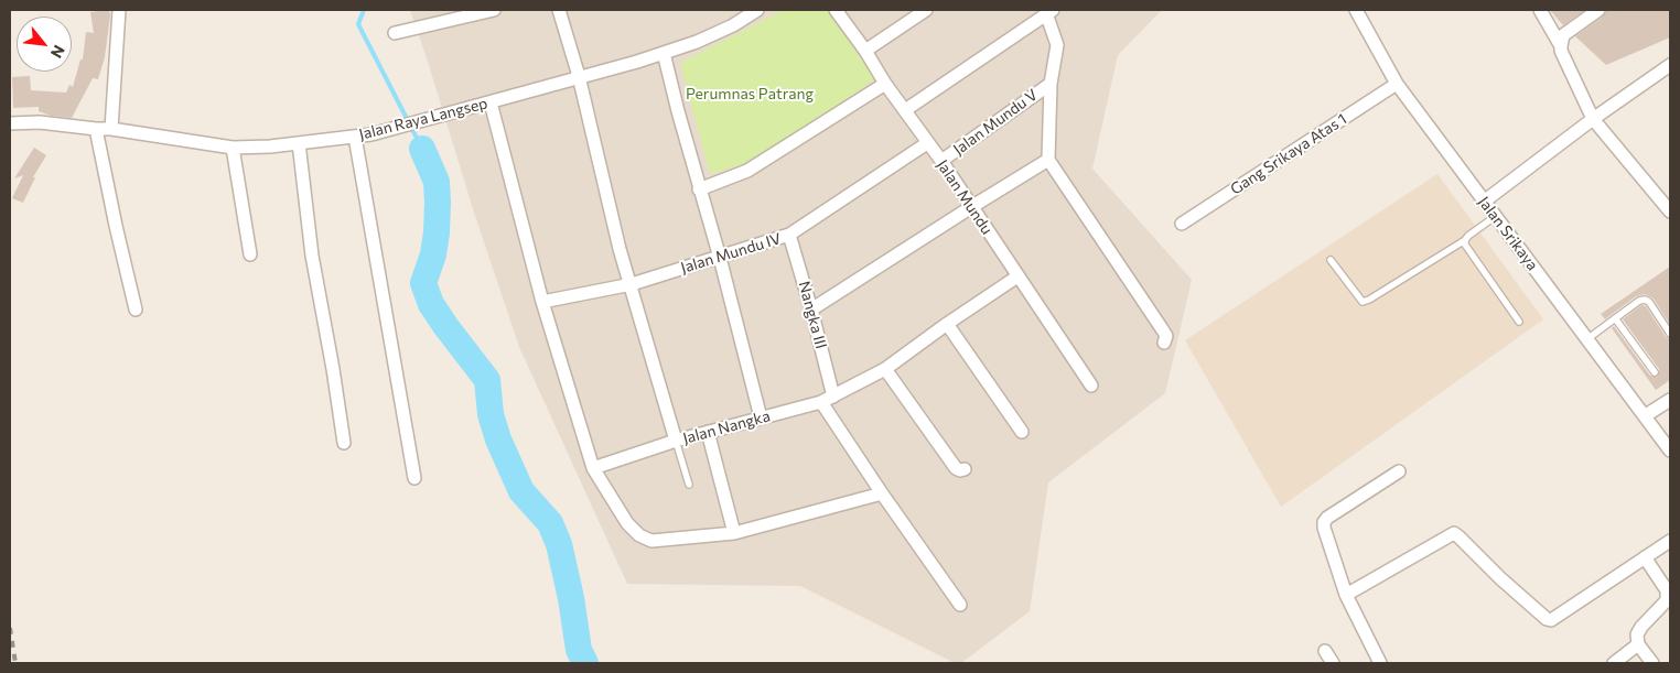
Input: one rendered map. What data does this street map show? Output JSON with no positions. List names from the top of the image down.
{
  "streets": {
    "street": [
      "Jalan Raya Langsep",
      "Jalan Mundu V",
      "Gang Srikaya Atas 1",
      "Jalan Mundu",
      "Jalan Srikaya",
      "Jalan Mundu IV",
      "Nangka III",
      "Jalan Nangka"
    ]
  },
  "crossings": [
    ["Jalan Raya Langsep", "Jalan Nangka"],
    ["Jalan Mundu V", "Jalan Mundu"],
    ["Gang Srikaya Atas 1", "Jalan Srikaya"],
    ["Jalan Mundu", "Jalan Mundu IV"],
    ["Jalan Mundu", "Jalan Nangka"],
    ["Jalan Mundu IV", "Nangka III"],
    ["Jalan Mundu IV", "Jalan Nangka"],
    ["Nangka III", "Jalan Nangka"]
  ],
  "parks": ["Perumnas Patrang"],
  "north": "bottom right"
}
